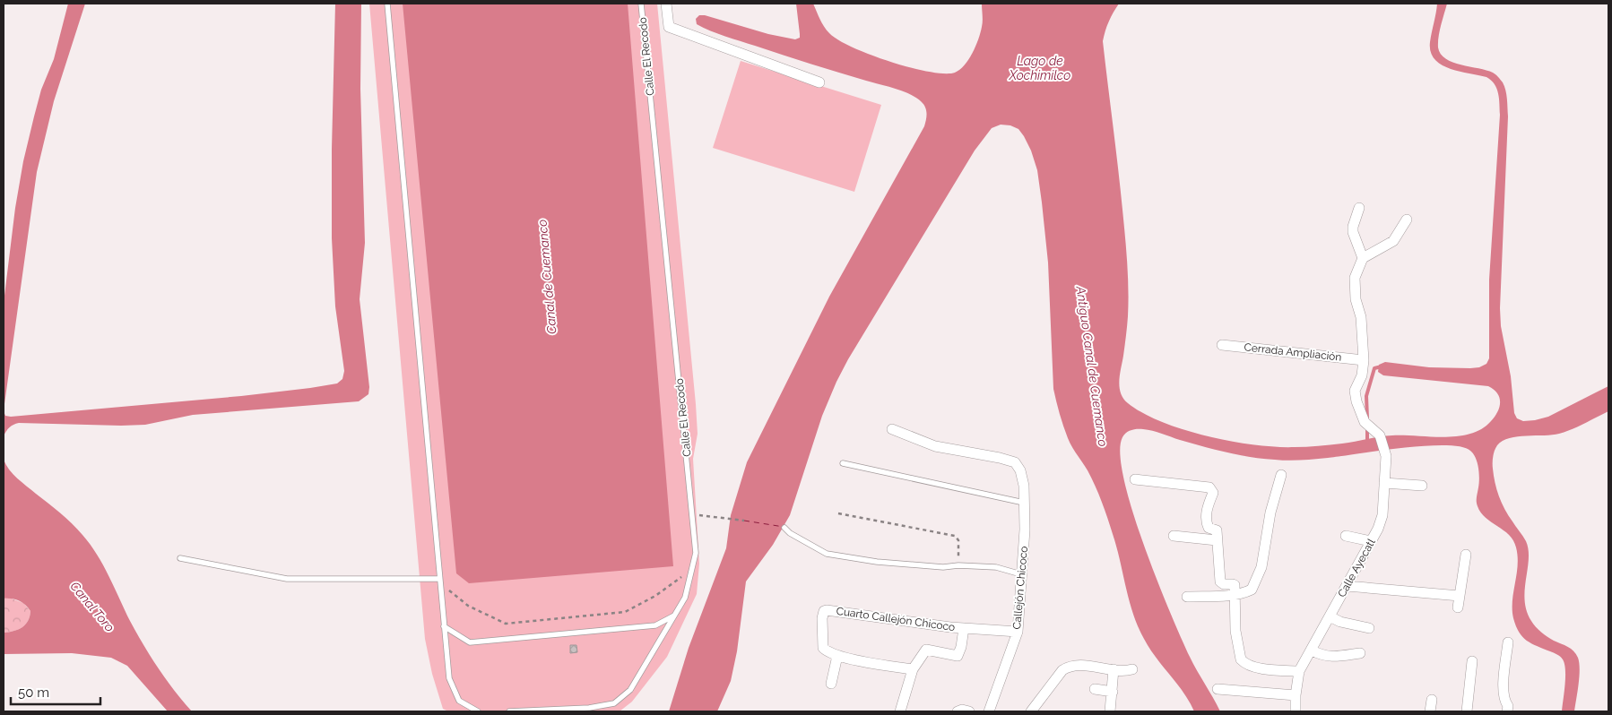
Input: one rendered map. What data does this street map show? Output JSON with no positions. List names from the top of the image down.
{
  "streets": {
    "street": [
      "Cerrada Ampliación",
      "Calle Ayecatl",
      "Callejón Chicoco",
      "Cuarto Callejón Chicoco"
    ],
    "lane": ["Calle El Recodo"]
  },
  "crossings": [
    ["Cerrada Ampliación", "Calle Ayecatl"],
    ["Callejón Chicoco", "Cuarto Callejón Chicoco"]
  ],
  "water": [
    "Lago de Xochimilco",
    "Canal de Cuemanco",
    "Antiguo Canal de Cuemanco",
    "Canal Toro"
  ],
  "scale_bar": "50 m"
}
